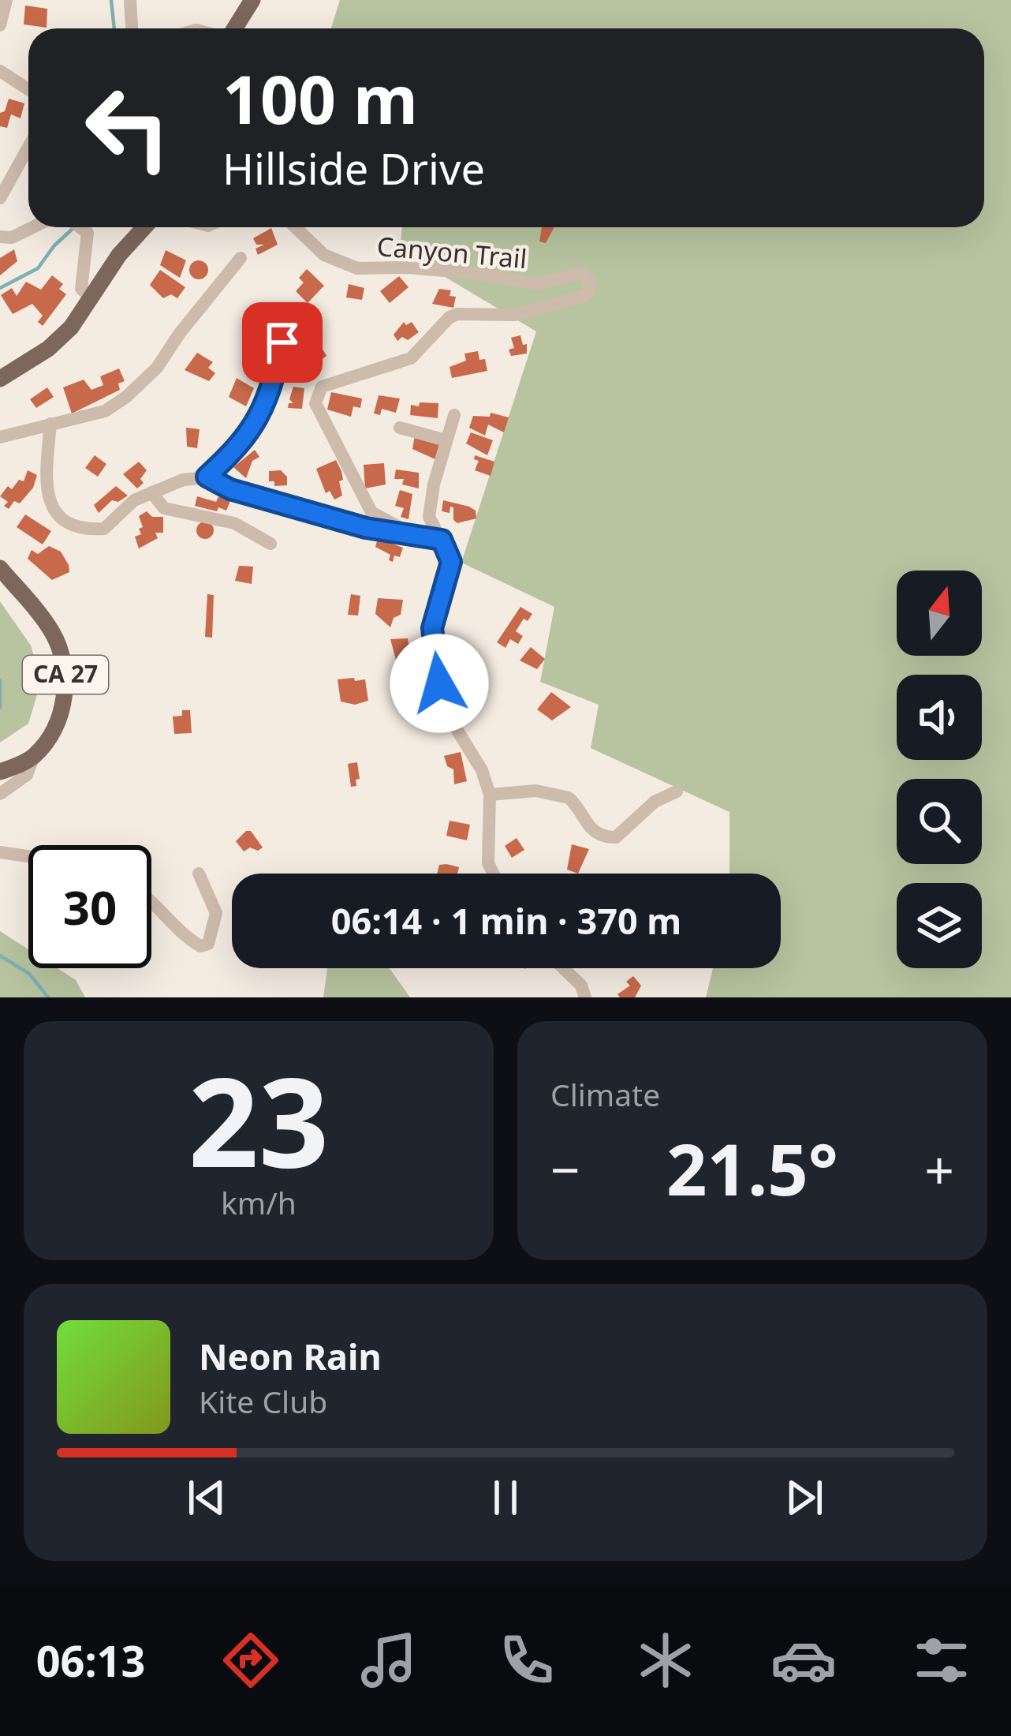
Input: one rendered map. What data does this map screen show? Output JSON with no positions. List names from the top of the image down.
{
  "streets": {
    "main road": ["CA 27"],
    "street": ["Canyon Trail"]
  },
  "north": "top",
  "page": {
    "turn": ["100 m", "Hillside Drive"],
    "limit": "30",
    "trip": "06:14 · 1 min · 370 m",
    "tile": [
      ["23", "km/h"],
      "Climate"
    ],
    "heat": ["−", "21.5°", "+"],
    "song": ["Neon Rain", "Kite Club"],
    "tabs": "06:13"
  }
}
